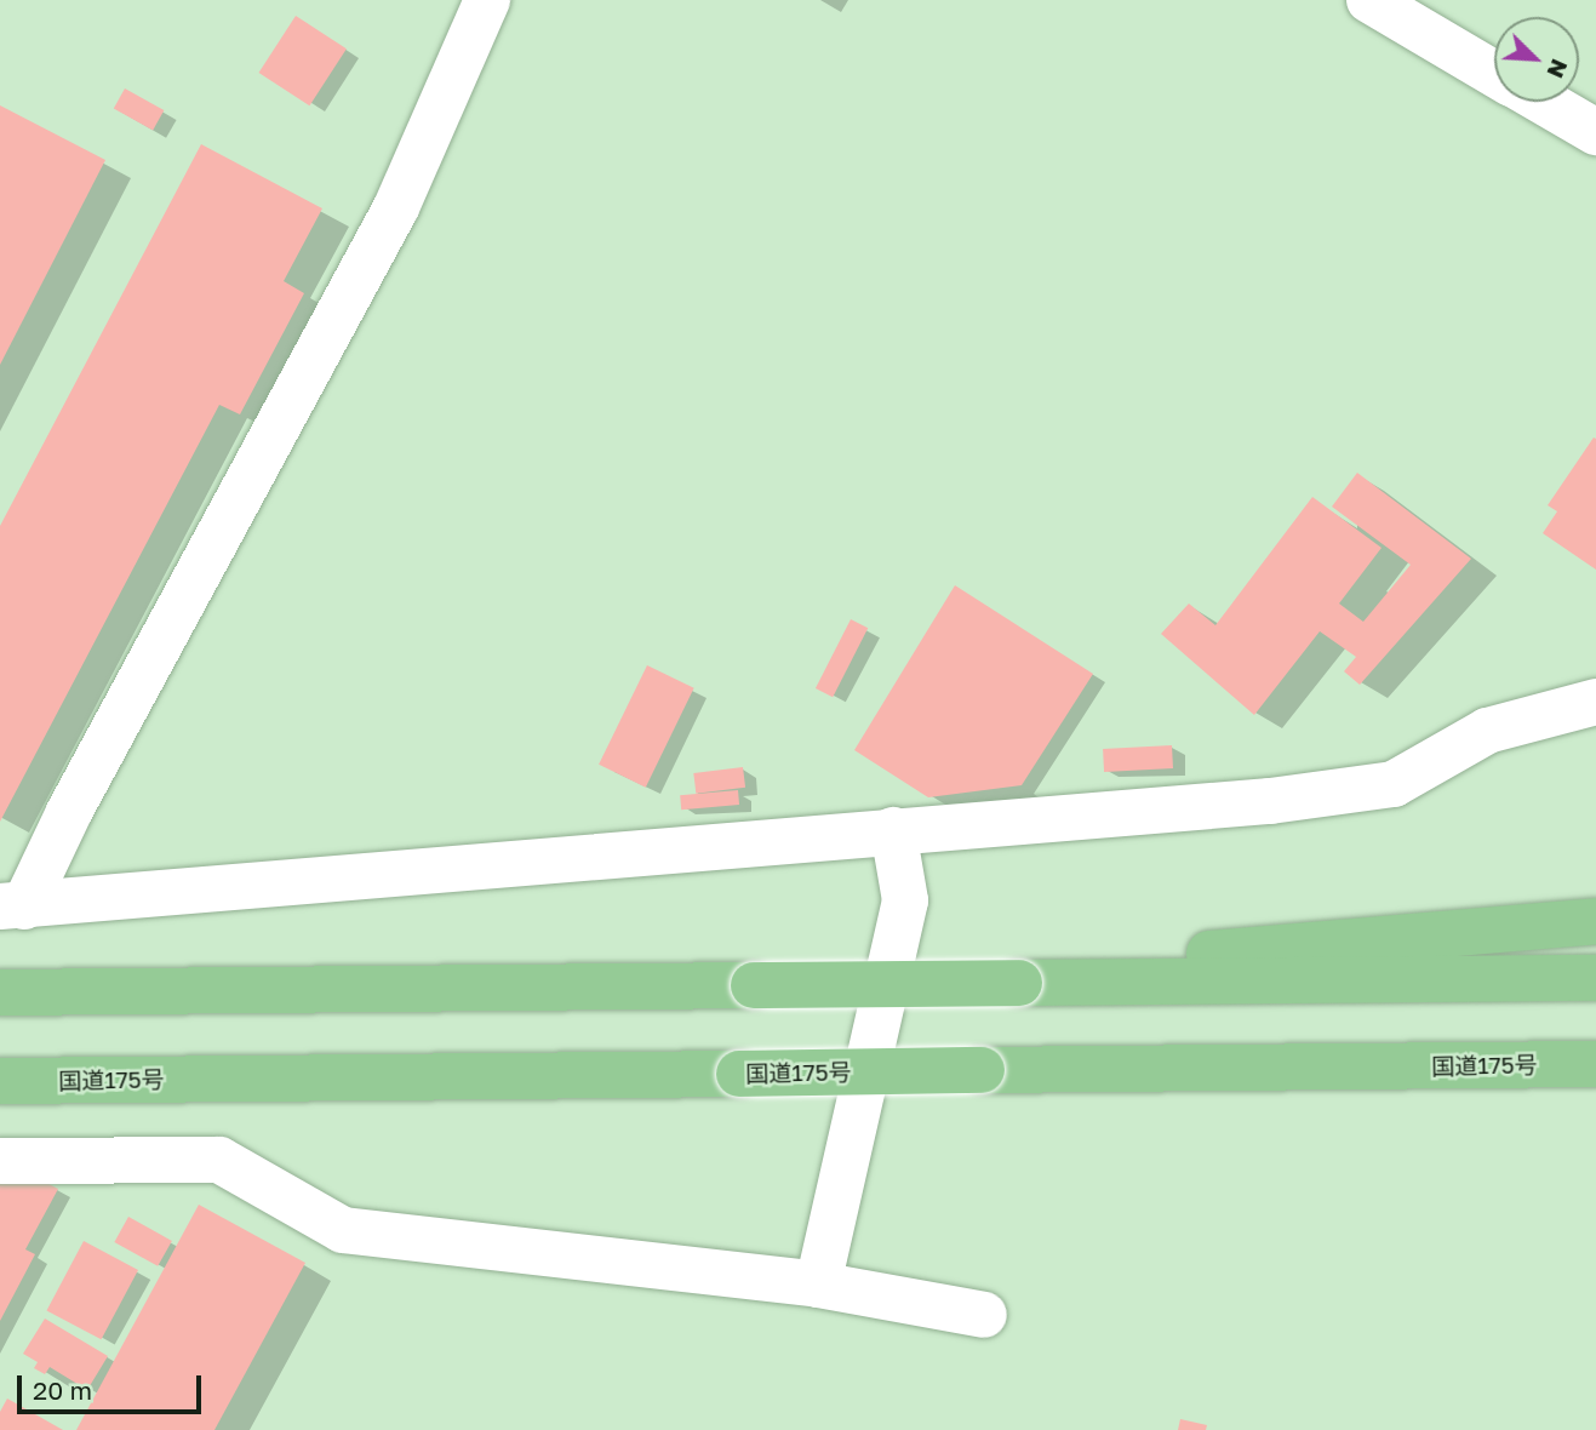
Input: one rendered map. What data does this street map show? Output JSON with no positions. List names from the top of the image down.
{
  "streets": {
    "highway": ["国道175号"]
  },
  "scale_bar": "20 m",
  "north": "bottom right"
}
